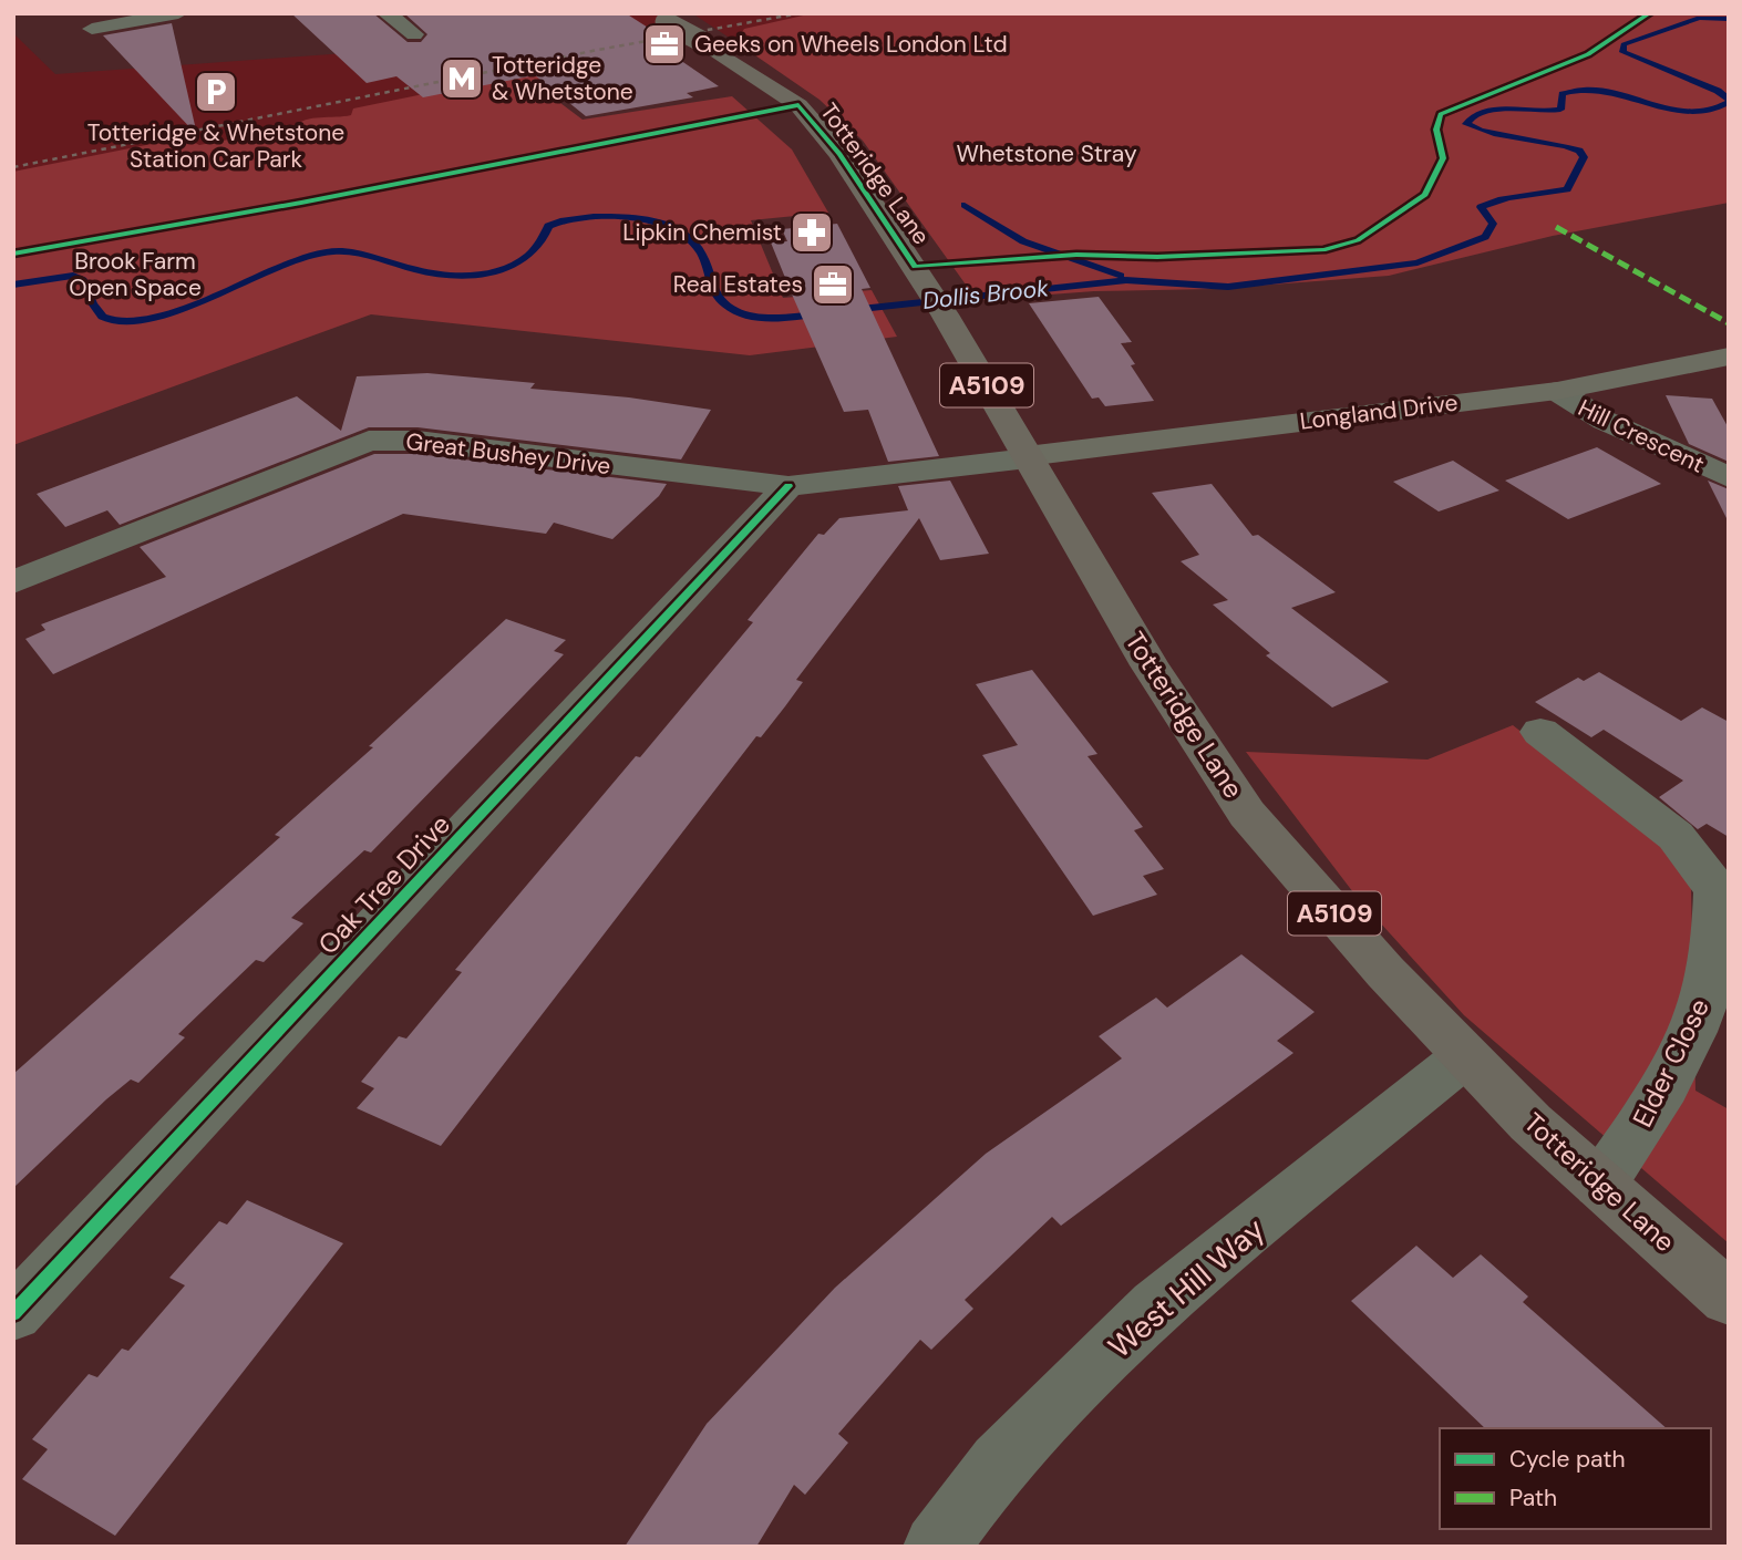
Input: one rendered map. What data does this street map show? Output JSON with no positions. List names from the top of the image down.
{
  "streets": {
    "main road": ["Totteridge Lane", "A5109"],
    "street": [
      "Longland Drive",
      "Hill Crescent",
      "Great Bushey Drive",
      "Oak Tree Drive",
      "Elder Close",
      "West Hill Way"
    ]
  },
  "crossings": [
    ["Totteridge Lane", "Longland Drive"],
    ["Totteridge Lane", "Great Bushey Drive"],
    ["Totteridge Lane", "Elder Close"],
    ["Totteridge Lane", "West Hill Way"],
    ["Longland Drive", "Hill Crescent"],
    ["Longland Drive", "Great Bushey Drive"],
    ["Great Bushey Drive", "Oak Tree Drive"]
  ],
  "water": ["Dollis Brook"],
  "parks": ["Whetstone Stray", "Brook Farm Open Space"],
  "places": {
    "office": ["Geeks on Wheels London Ltd", "Real Estates"],
    "metro station": ["Totteridge & Whetstone"],
    "parking": ["Totteridge & Whetstone Station Car Park"],
    "pharmacy": ["Lipkin Chemist"]
  },
  "legend": ["Cycle path", "Path"]
}
